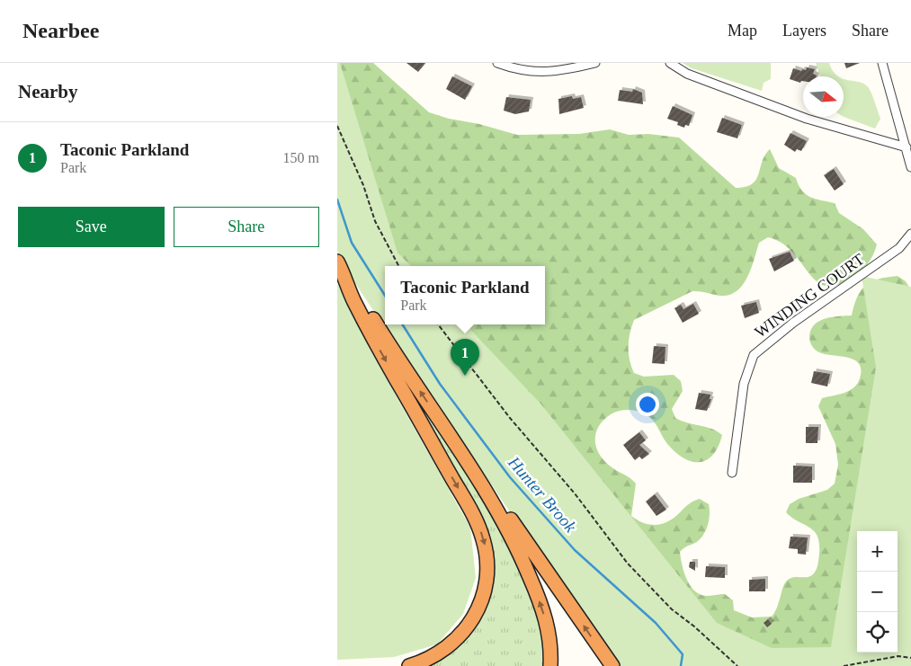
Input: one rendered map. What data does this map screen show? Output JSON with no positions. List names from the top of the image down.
{
  "streets": {
    "street": ["WINDING COURT"]
  },
  "water": ["Hunter Brook"],
  "north": "right",
  "page": {
    "header": "Nearbee",
    "nav": ["Map", "Layers", "Share"],
    "heading": "Nearby",
    "list": [
      {
        "mark": "1",
        "name": "Taconic Parkland",
        "note": "Park",
        "value": "150 m"
      }
    ],
    "buttons": ["Save", "Share"],
    "popup": ["Taconic Parkland", "Park"],
    "pins": "1",
    "map_buttons": ["+", "−"]
  }
}
